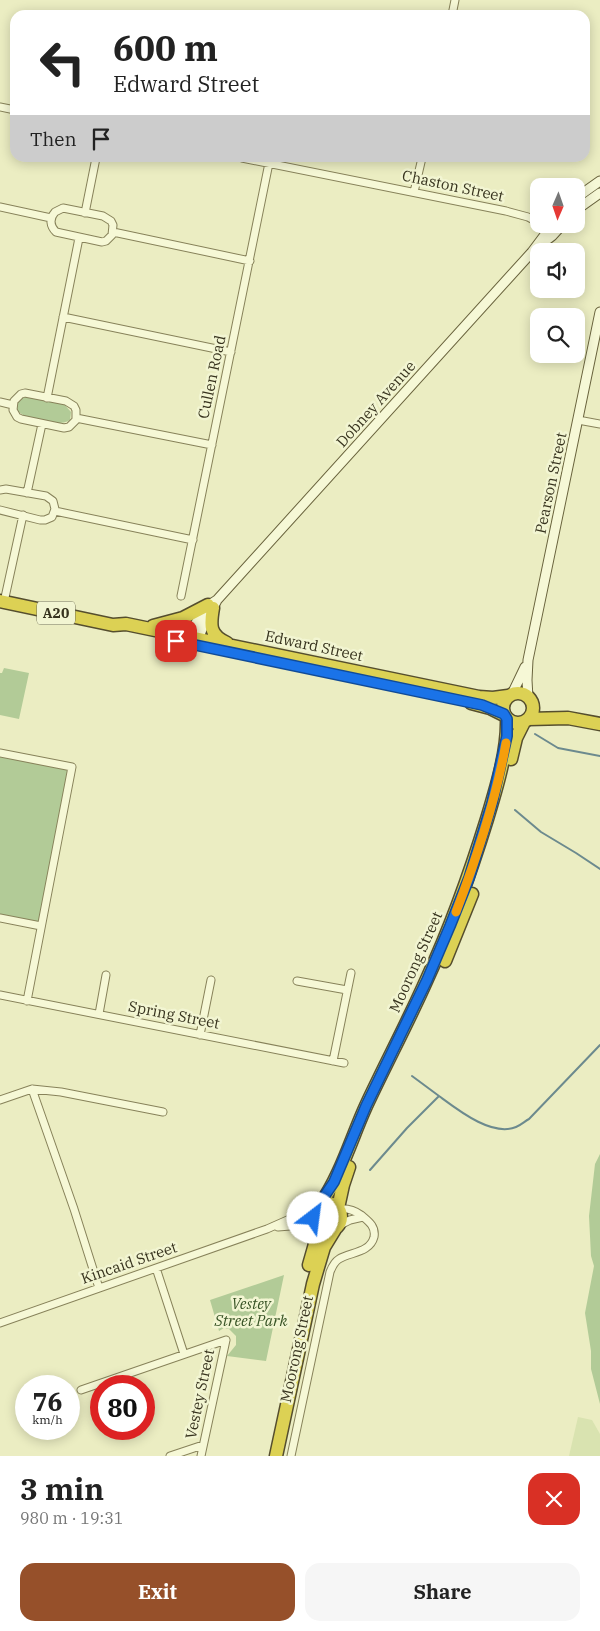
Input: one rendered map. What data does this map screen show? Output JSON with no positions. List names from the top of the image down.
{
  "streets": {
    "highway": ["A20", "Edward Street", "Moorong Street"],
    "street": [
      "Chaston Street",
      "Cullen Road",
      "Dobney Avenue",
      "Pearson Street",
      "Spring Street",
      "Kincaid Street",
      "Vestey Street"
    ]
  },
  "crossings": [
    ["Chaston Street", "Cullen Road"],
    ["Dobney Avenue", "Edward Street"],
    ["Pearson Street", "A20"],
    ["Pearson Street", "Edward Street"],
    ["Pearson Street", "Moorong Street"],
    ["A20", "Edward Street"],
    ["A20", "Moorong Street"],
    ["Edward Street", "Moorong Street"],
    ["Moorong Street", "Kincaid Street"]
  ],
  "parks": ["Vestey Street Park"],
  "north": "bottom",
  "page": {
    "turn": ["600 m", "Edward Street"],
    "then": "Then",
    "speed": "76 km/h",
    "limit": "80",
    "heading": ["3 min", "980 m · 19:31"],
    "buttons": ["Exit", "Share"]
  }
}
